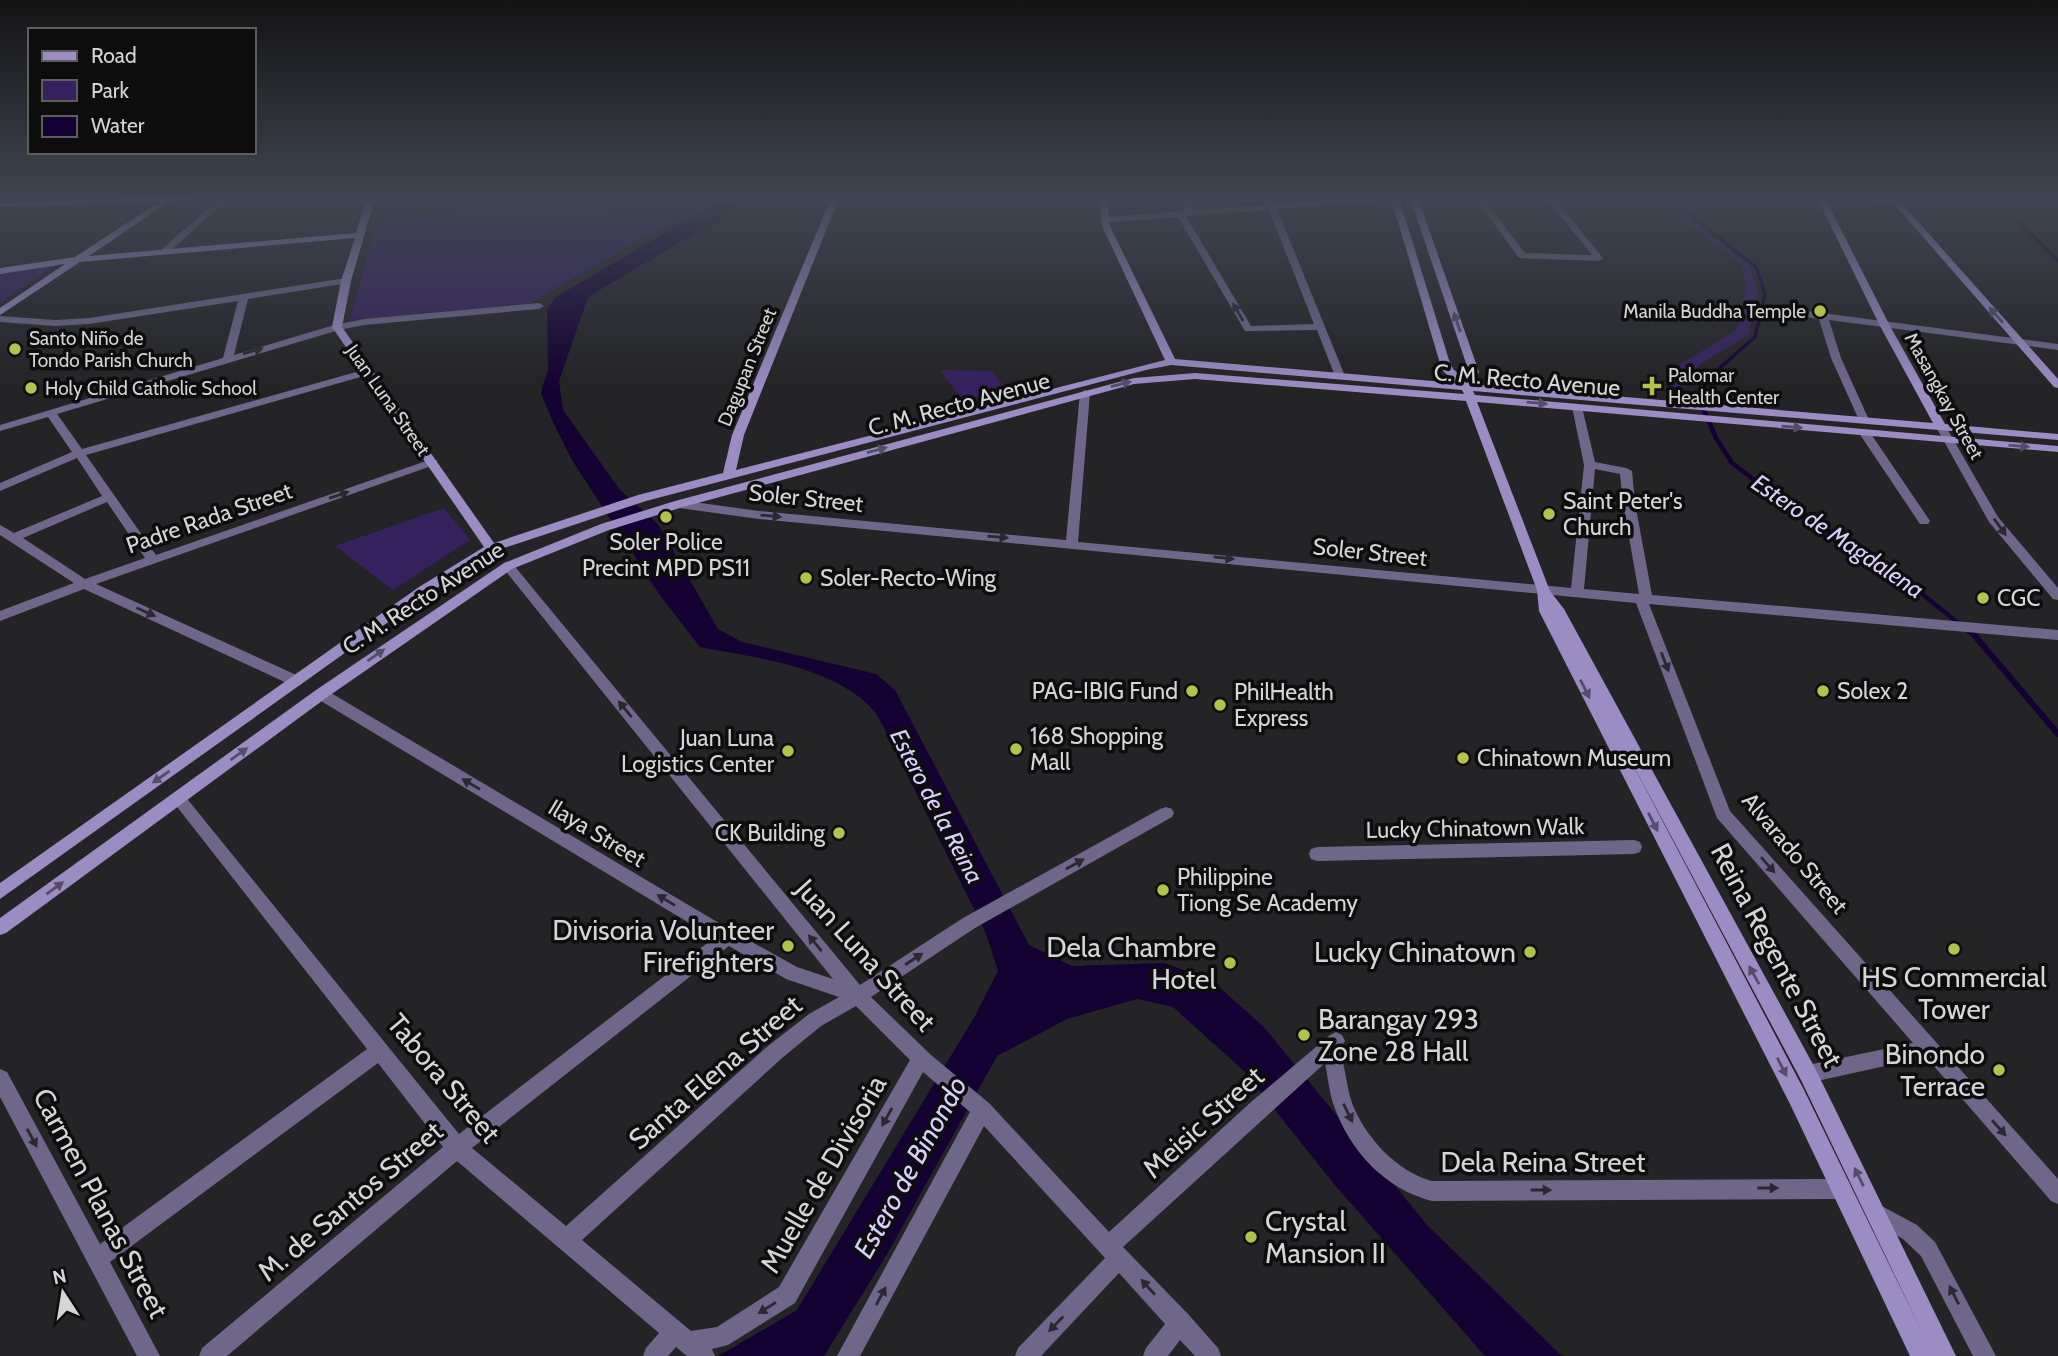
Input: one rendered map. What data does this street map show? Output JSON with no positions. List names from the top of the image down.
{
  "streets": {
    "main road": [
      "Dagupan Street",
      "C. M. Recto Avenue",
      "Masangkay Street",
      "Juan Luna Street",
      "Reina Regente Street"
    ],
    "street": [
      "Soler Street",
      "Padre Rada Street",
      "Lucky Chinatown Walk",
      "Ilaya Street",
      "Alvarado Street",
      "Santa Elena Street",
      "Tabora Street",
      "Meisic Street",
      "Dela Reina Street",
      "Muelle de Divisoria",
      "M. de Santos Street",
      "Carmen Planas Street"
    ]
  },
  "crossings": [
    ["Dagupan Street", "C. M. Recto Avenue"],
    ["C. M. Recto Avenue", "Masangkay Street"],
    ["C. M. Recto Avenue", "Juan Luna Street"],
    ["C. M. Recto Avenue", "Soler Street"],
    ["C. M. Recto Avenue", "Ilaya Street"],
    ["C. M. Recto Avenue", "Reina Regente Street"],
    ["C. M. Recto Avenue", "Tabora Street"],
    ["Juan Luna Street", "Padre Rada Street"],
    ["Juan Luna Street", "Ilaya Street"],
    ["Juan Luna Street", "Santa Elena Street"],
    ["Juan Luna Street", "Meisic Street"],
    ["Juan Luna Street", "Muelle de Divisoria"],
    ["Soler Street", "Alvarado Street"],
    ["Soler Street", "Reina Regente Street"],
    ["Ilaya Street", "Santa Elena Street"],
    ["Ilaya Street", "M. de Santos Street"],
    ["Reina Regente Street", "Dela Reina Street"],
    ["Santa Elena Street", "Tabora Street"],
    ["Tabora Street", "Muelle de Divisoria"],
    ["Tabora Street", "M. de Santos Street"],
    ["Meisic Street", "Dela Reina Street"]
  ],
  "one_way": [
    "Masangkay Street",
    "Juan Luna Street",
    "Soler Street",
    "Ilaya Street",
    "Alvarado Street",
    "Santa Elena Street",
    "Dela Reina Street",
    "Carmen Planas Street"
  ],
  "water": ["Estero de Magdalena", "Estero de la Reina", "Estero de Binondo"],
  "places": {
    "other": [
      "Manila Buddha Temple",
      "Santo Niño de Tondo Parish Church",
      "Holy Child Catholic School",
      "Saint Peter's Church",
      "Soler Police Precint MPD PS11",
      "Soler-Recto-Wing",
      "CGC",
      "PAG-IBIG Fund",
      "Solex 2",
      "PhilHealth Express",
      "168 Shopping Mall",
      "Juan Luna Logistics Center",
      "Chinatown Museum",
      "CK Building",
      "Philippine Tiong Se Academy",
      "Divisoria Volunteer Firefighters",
      "HS Commercial Tower",
      "Lucky Chinatown",
      "Dela Chambre Hotel",
      "Barangay 293 Zone 28 Hall",
      "Binondo Terrace",
      "Crystal Mansion II"
    ],
    "health": ["Palomar Health Center"]
  },
  "legend": ["Road", "Park", "Water"],
  "north": "top"
}
